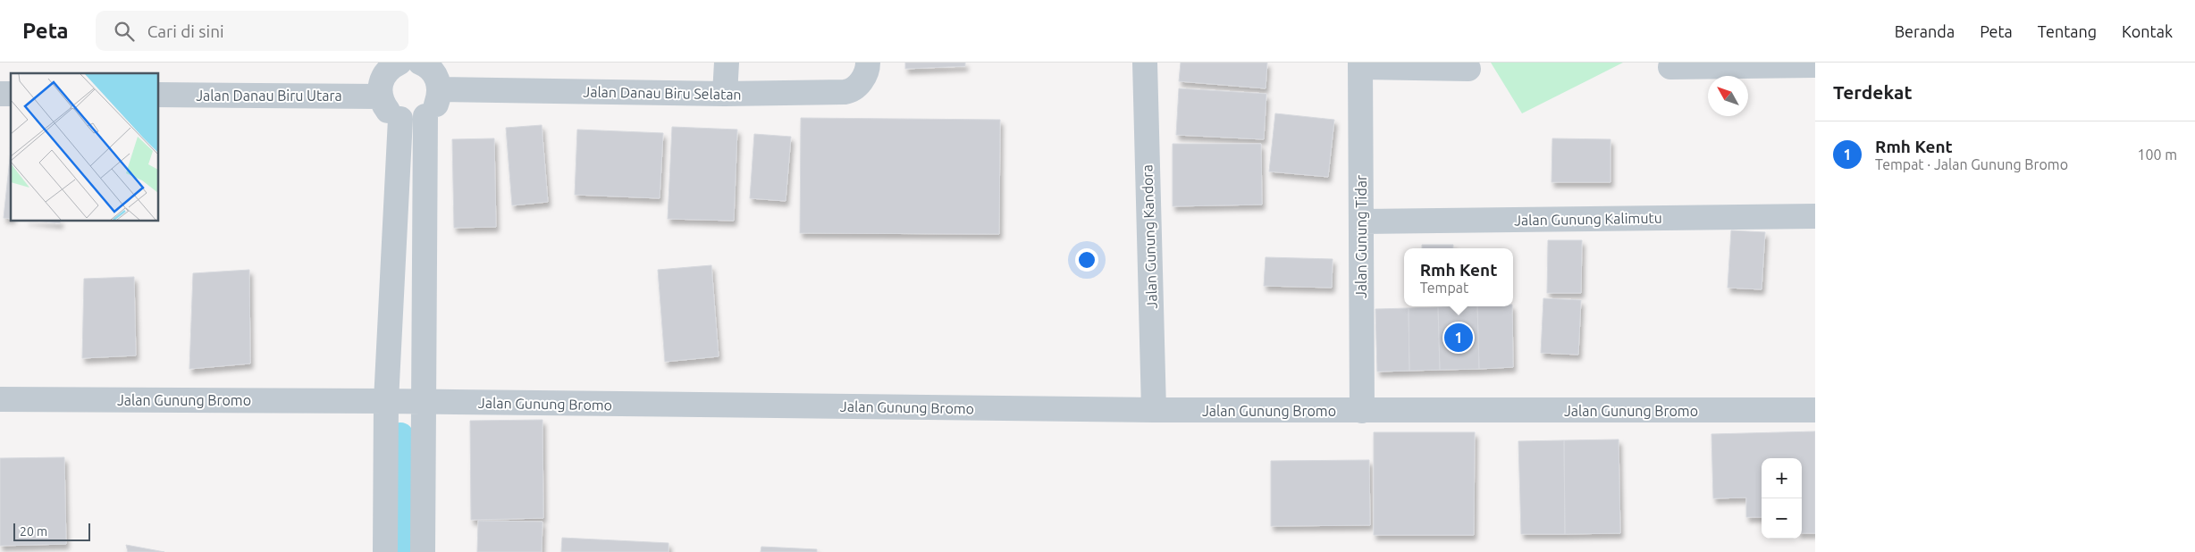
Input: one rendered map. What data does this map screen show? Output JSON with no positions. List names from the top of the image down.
{
  "streets": {
    "street": [
      "Jalan Danau Biru Selatan",
      "Jalan Danau Biru Utara",
      "Jalan Gunung Kalimutu",
      "Jalan Gunung Kandora",
      "Jalan Gunung Tidar",
      "Jalan Gunung Bromo"
    ]
  },
  "crossings": [
    ["Jalan Danau Biru Selatan", "Jalan Danau Biru Utara"],
    ["Jalan Gunung Kalimutu", "Jalan Gunung Tidar"],
    ["Jalan Gunung Kandora", "Jalan Gunung Bromo"],
    ["Jalan Gunung Tidar", "Jalan Gunung Bromo"]
  ],
  "scale_bar": "20 m",
  "north": "top left",
  "page": {
    "header": "Peta",
    "search": "Cari di sini",
    "nav": [
      "Beranda",
      "Peta",
      "Tentang",
      "Kontak"
    ],
    "heading": "Terdekat",
    "list": [
      {
        "mark": "1",
        "name": "Rmh Kent",
        "note": "Tempat · Jalan Gunung Bromo",
        "value": "100 m"
      }
    ],
    "popup": ["Rmh Kent", "Tempat"],
    "pins": "1",
    "map_buttons": ["+", "−"],
    "scale": "20 m"
  }
}
